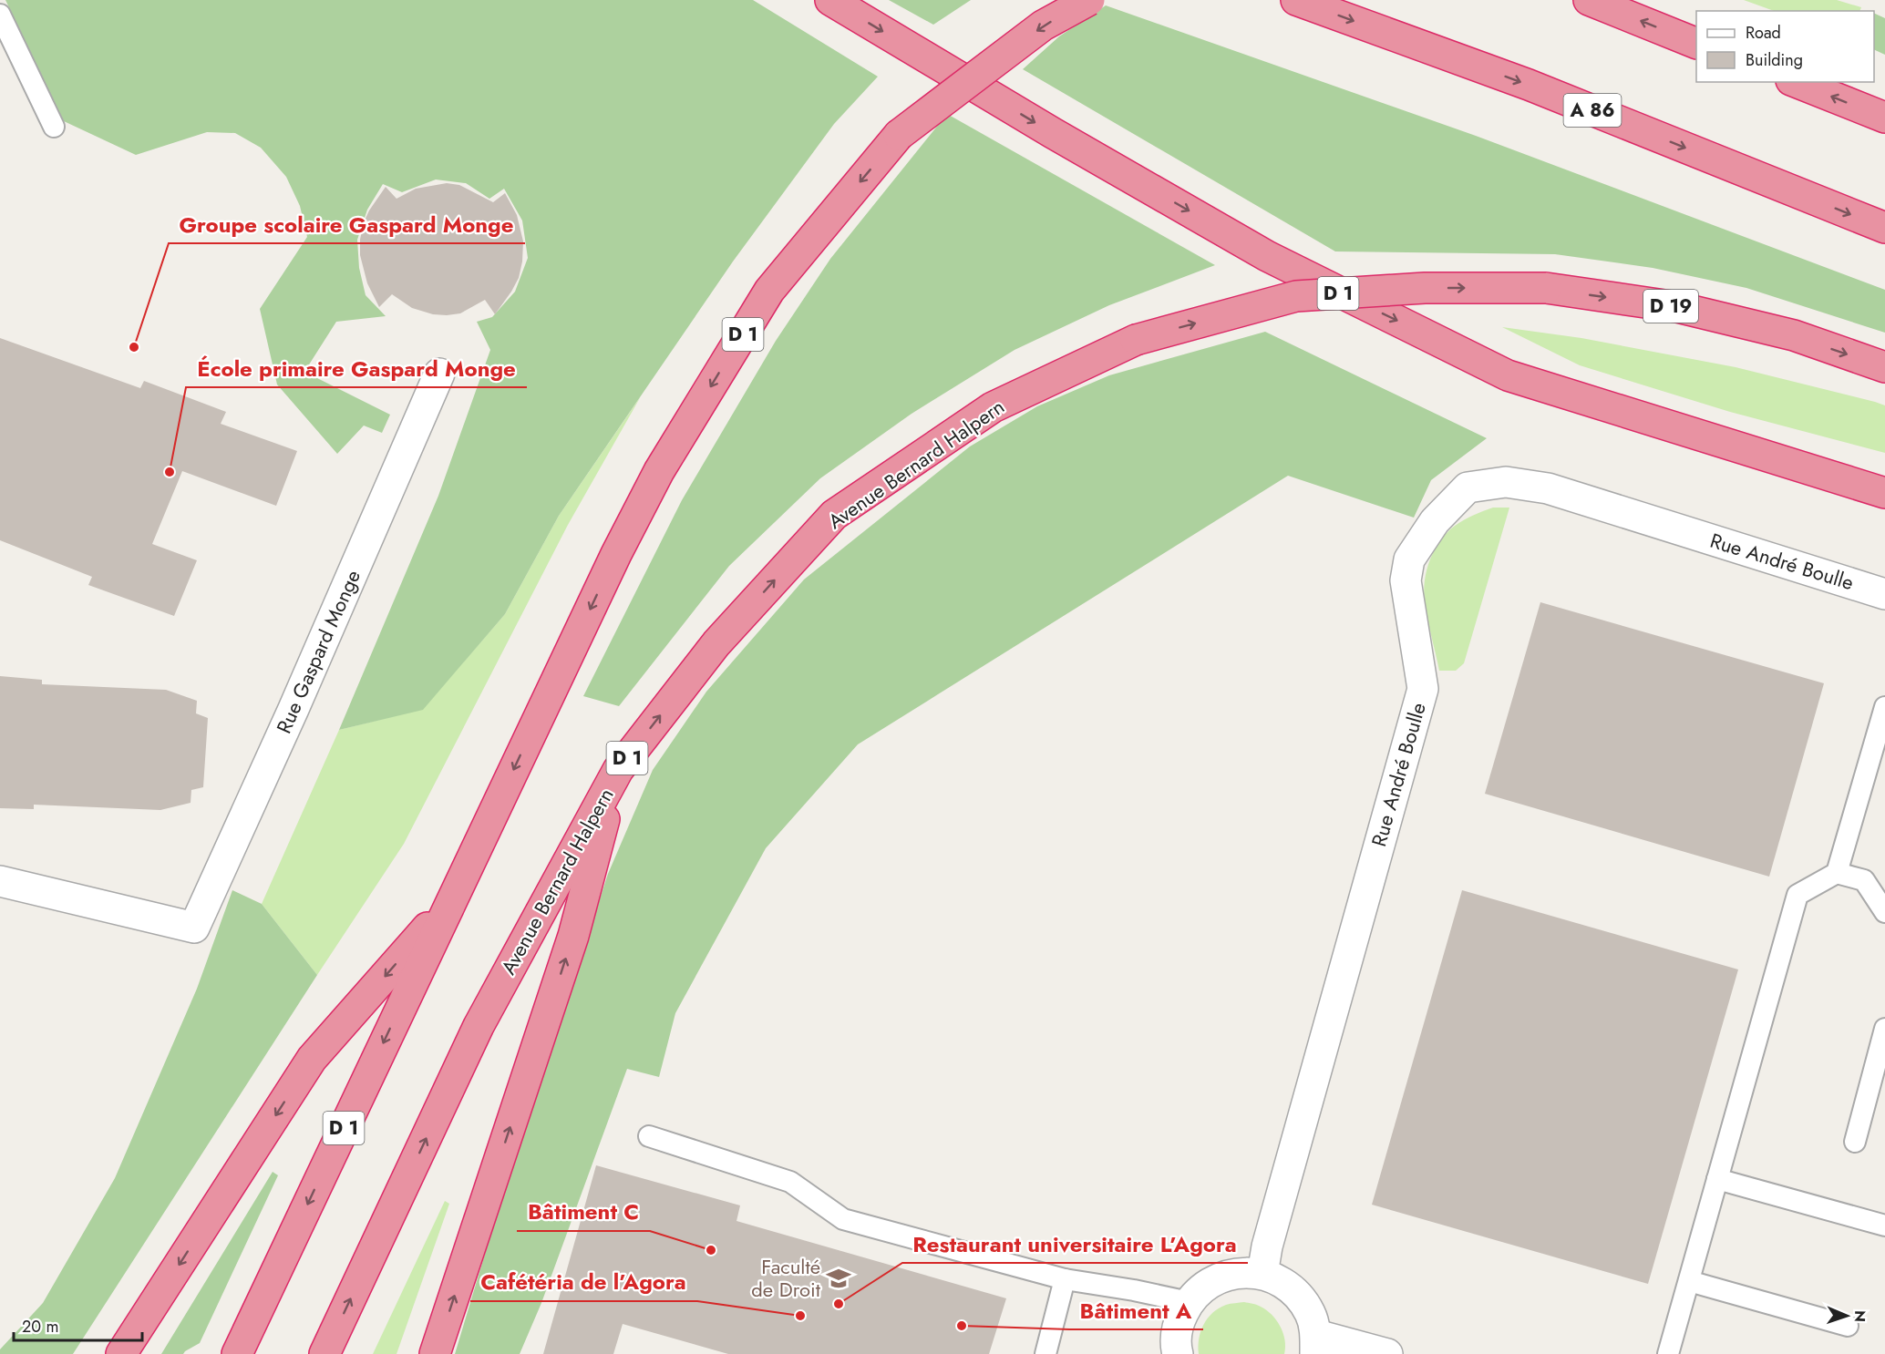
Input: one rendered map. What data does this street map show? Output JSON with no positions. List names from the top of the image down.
{
  "streets": {
    "highway": [
      "A 86",
      "D 1",
      "D 19",
      "Avenue Bernard Halpern"
    ],
    "street": ["Rue André Boulle", "Rue Gaspard Monge"]
  },
  "places": {
    "other": [
      "Groupe scolaire Gaspard Monge",
      "École primaire Gaspard Monge",
      "Bâtiment C",
      "Restaurant universitaire L’Agora",
      "Cafétéria de l’Agora",
      "Bâtiment A"
    ],
    "school or university": ["Faculté de Droit"]
  },
  "legend": ["Road", "Building"],
  "scale_bar": "20 m",
  "north": "right"
}
